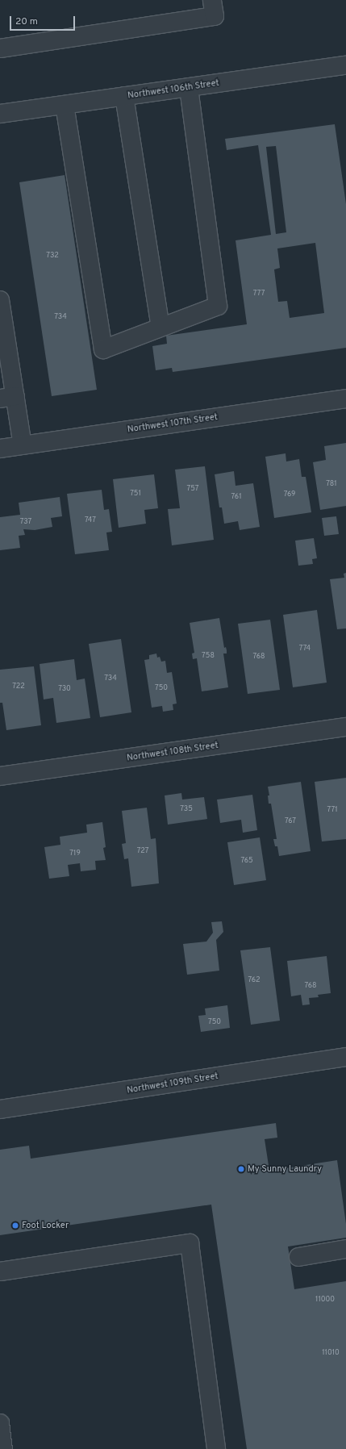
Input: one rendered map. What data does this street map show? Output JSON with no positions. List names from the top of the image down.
{
  "streets": {
    "street": [
      "Northwest 106th Street",
      "Northwest 107th Street",
      "Northwest 108th Street",
      "Northwest 109th Street"
    ]
  },
  "places": ["My Sunny Laundry", "Foot Locker"],
  "house_numbers": [
    "732",
    "777",
    "734",
    "781",
    "757",
    "751",
    "769",
    "761",
    "747",
    "737",
    "774",
    "758",
    "768",
    "734",
    "722",
    "750",
    "730",
    "735",
    "771",
    "767",
    "727",
    "719",
    "765",
    "762",
    "768",
    "750",
    "11000",
    "11010"
  ],
  "scale_bar": "20 m"
}
